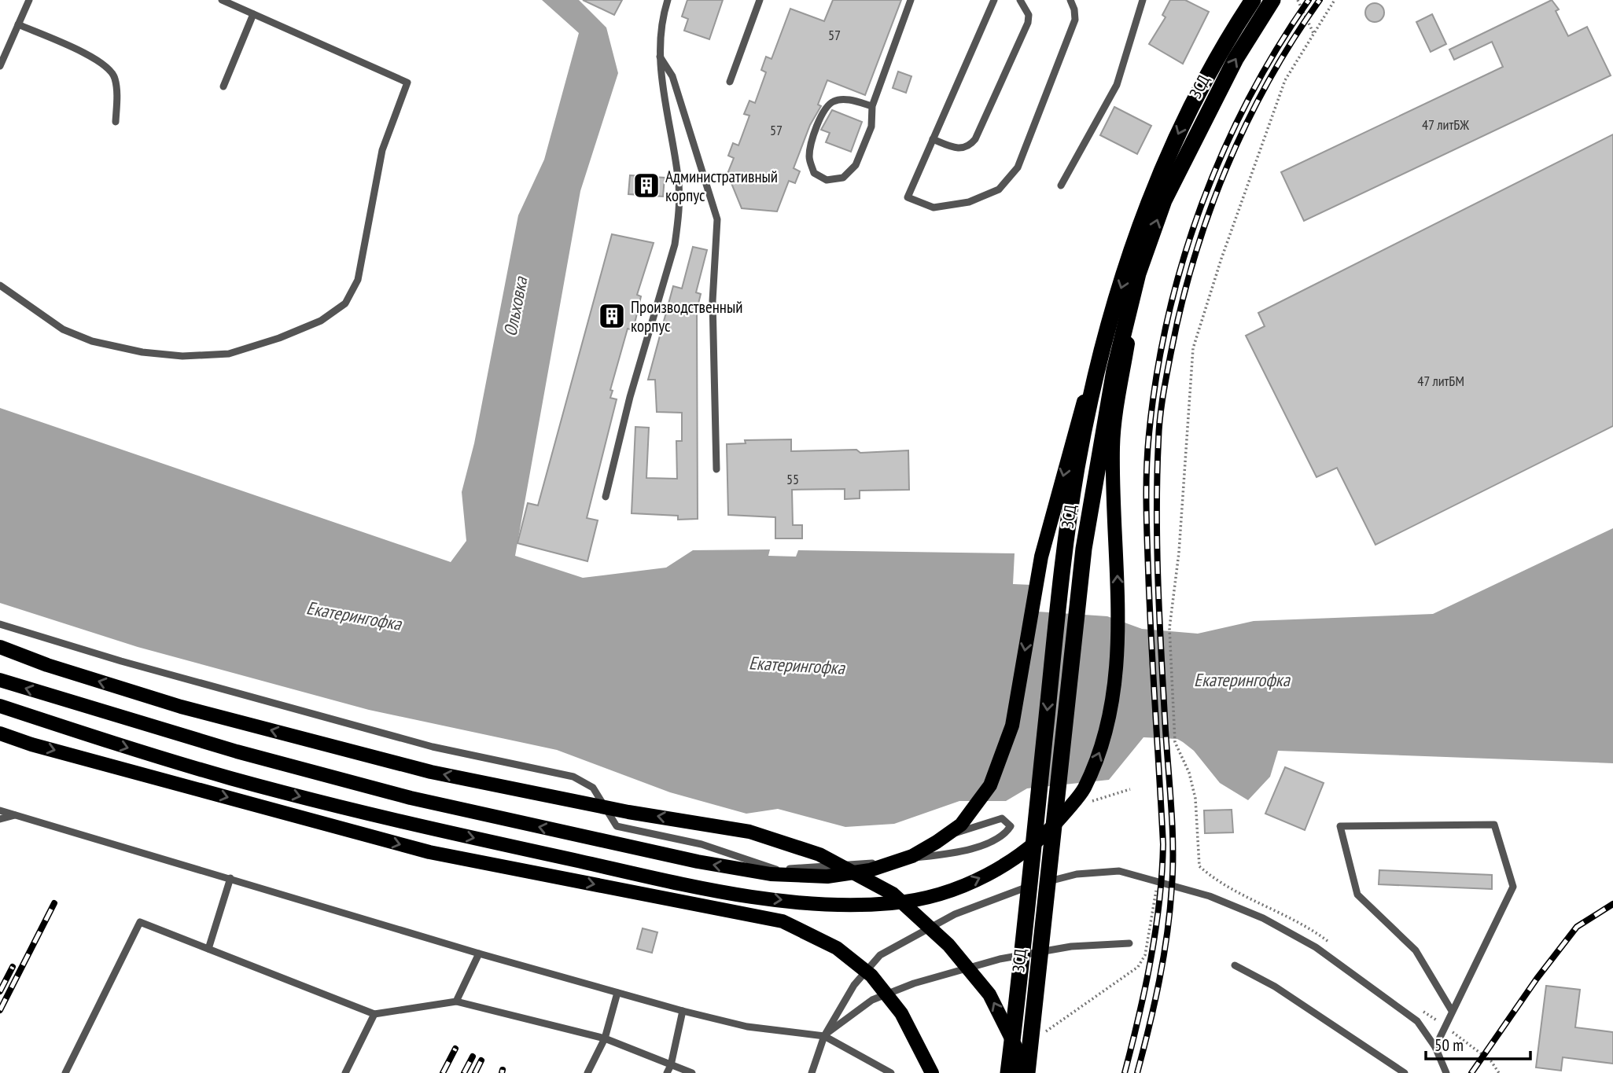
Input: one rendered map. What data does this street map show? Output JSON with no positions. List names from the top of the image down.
{
  "streets": {
    "highway": ["ЗСД"]
  },
  "water": ["Ольховка", "Екатерингофка"],
  "places": {
    "building": ["Административный корпус", "Производственный корпус"]
  },
  "house_numbers": [
    "57",
    "47 литБЖ",
    "57",
    "47 литБМ",
    "55"
  ],
  "scale_bar": "50 m"
}
